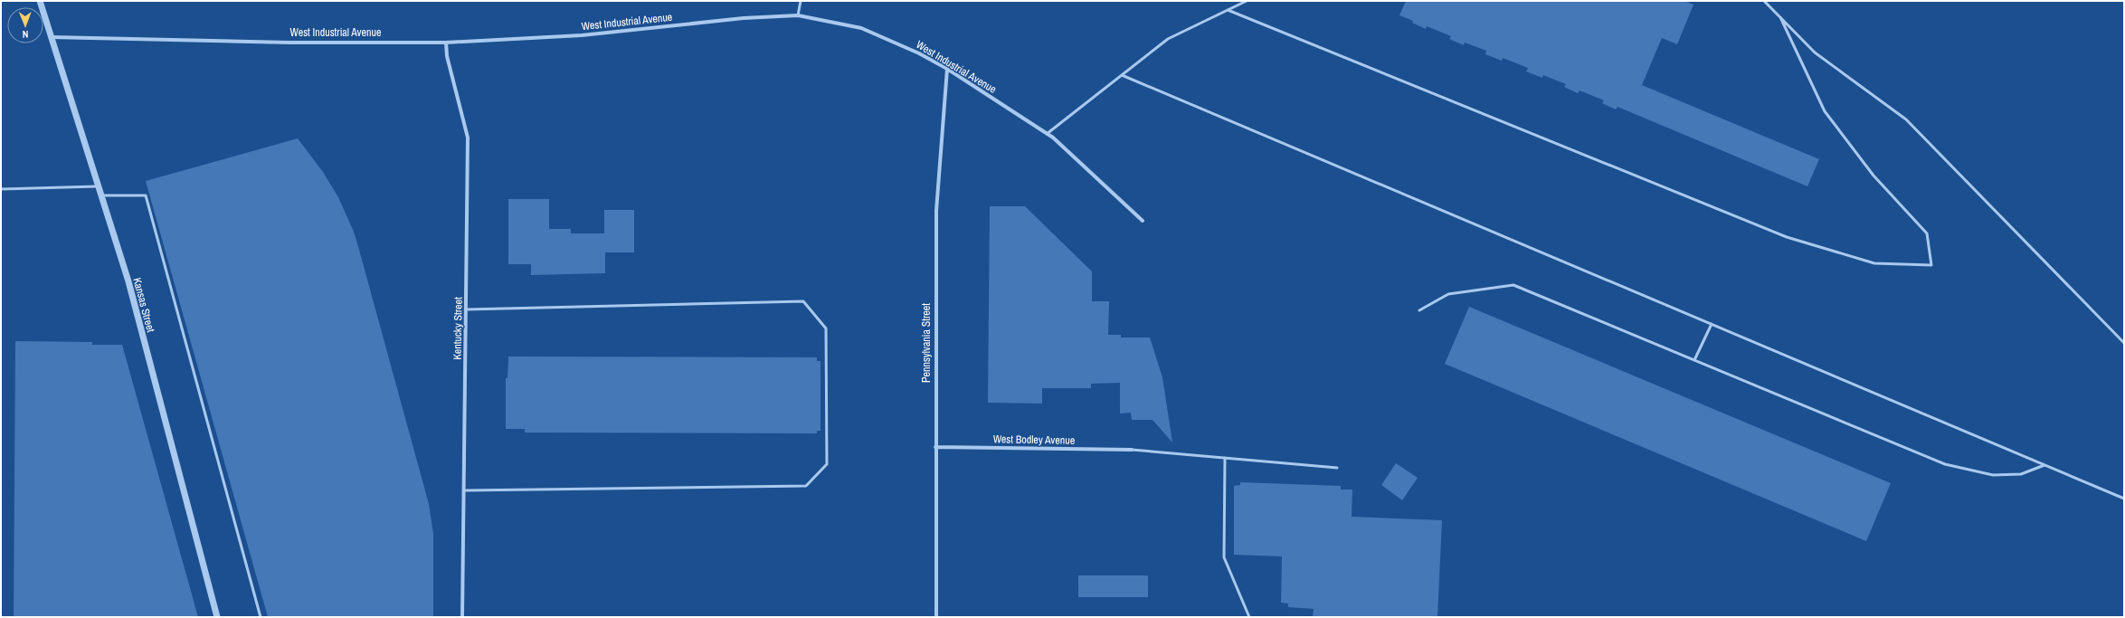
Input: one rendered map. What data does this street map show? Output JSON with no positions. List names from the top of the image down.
{
  "streets": {
    "street": [
      "West Industrial Avenue",
      "Kansas Street",
      "Kentucky Street",
      "Pennsylvania Street",
      "West Bodley Avenue"
    ]
  },
  "crossings": [
    ["West Industrial Avenue", "Kansas Street"],
    ["West Industrial Avenue", "Kentucky Street"],
    ["West Industrial Avenue", "Pennsylvania Street"],
    ["Pennsylvania Street", "West Bodley Avenue"]
  ],
  "north": "bottom"
}
